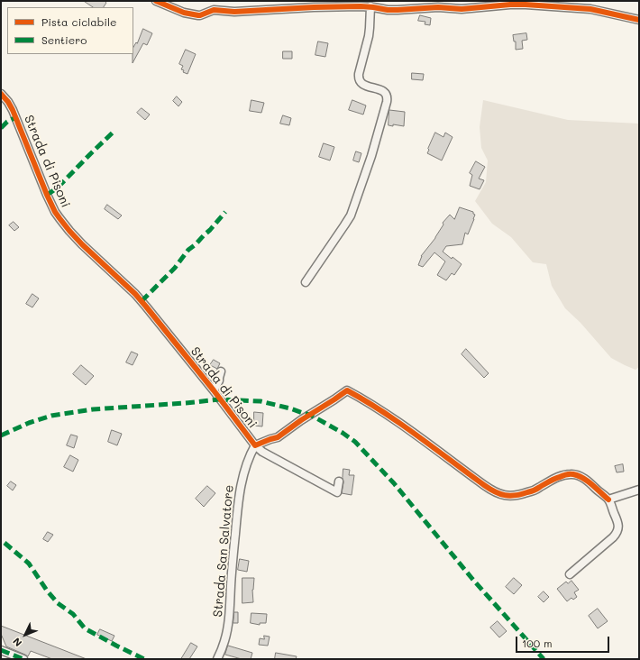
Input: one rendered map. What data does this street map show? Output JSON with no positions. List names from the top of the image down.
{
  "streets": {
    "street": ["Strada di Pisoni", "Strada San Salvatore"]
  },
  "crossings": [
    ["Strada di Pisoni", "Strada San Salvatore"]
  ],
  "legend": ["Pista ciclabile", "Sentiero"],
  "scale_bar": "100 m",
  "north": "bottom left"
}
